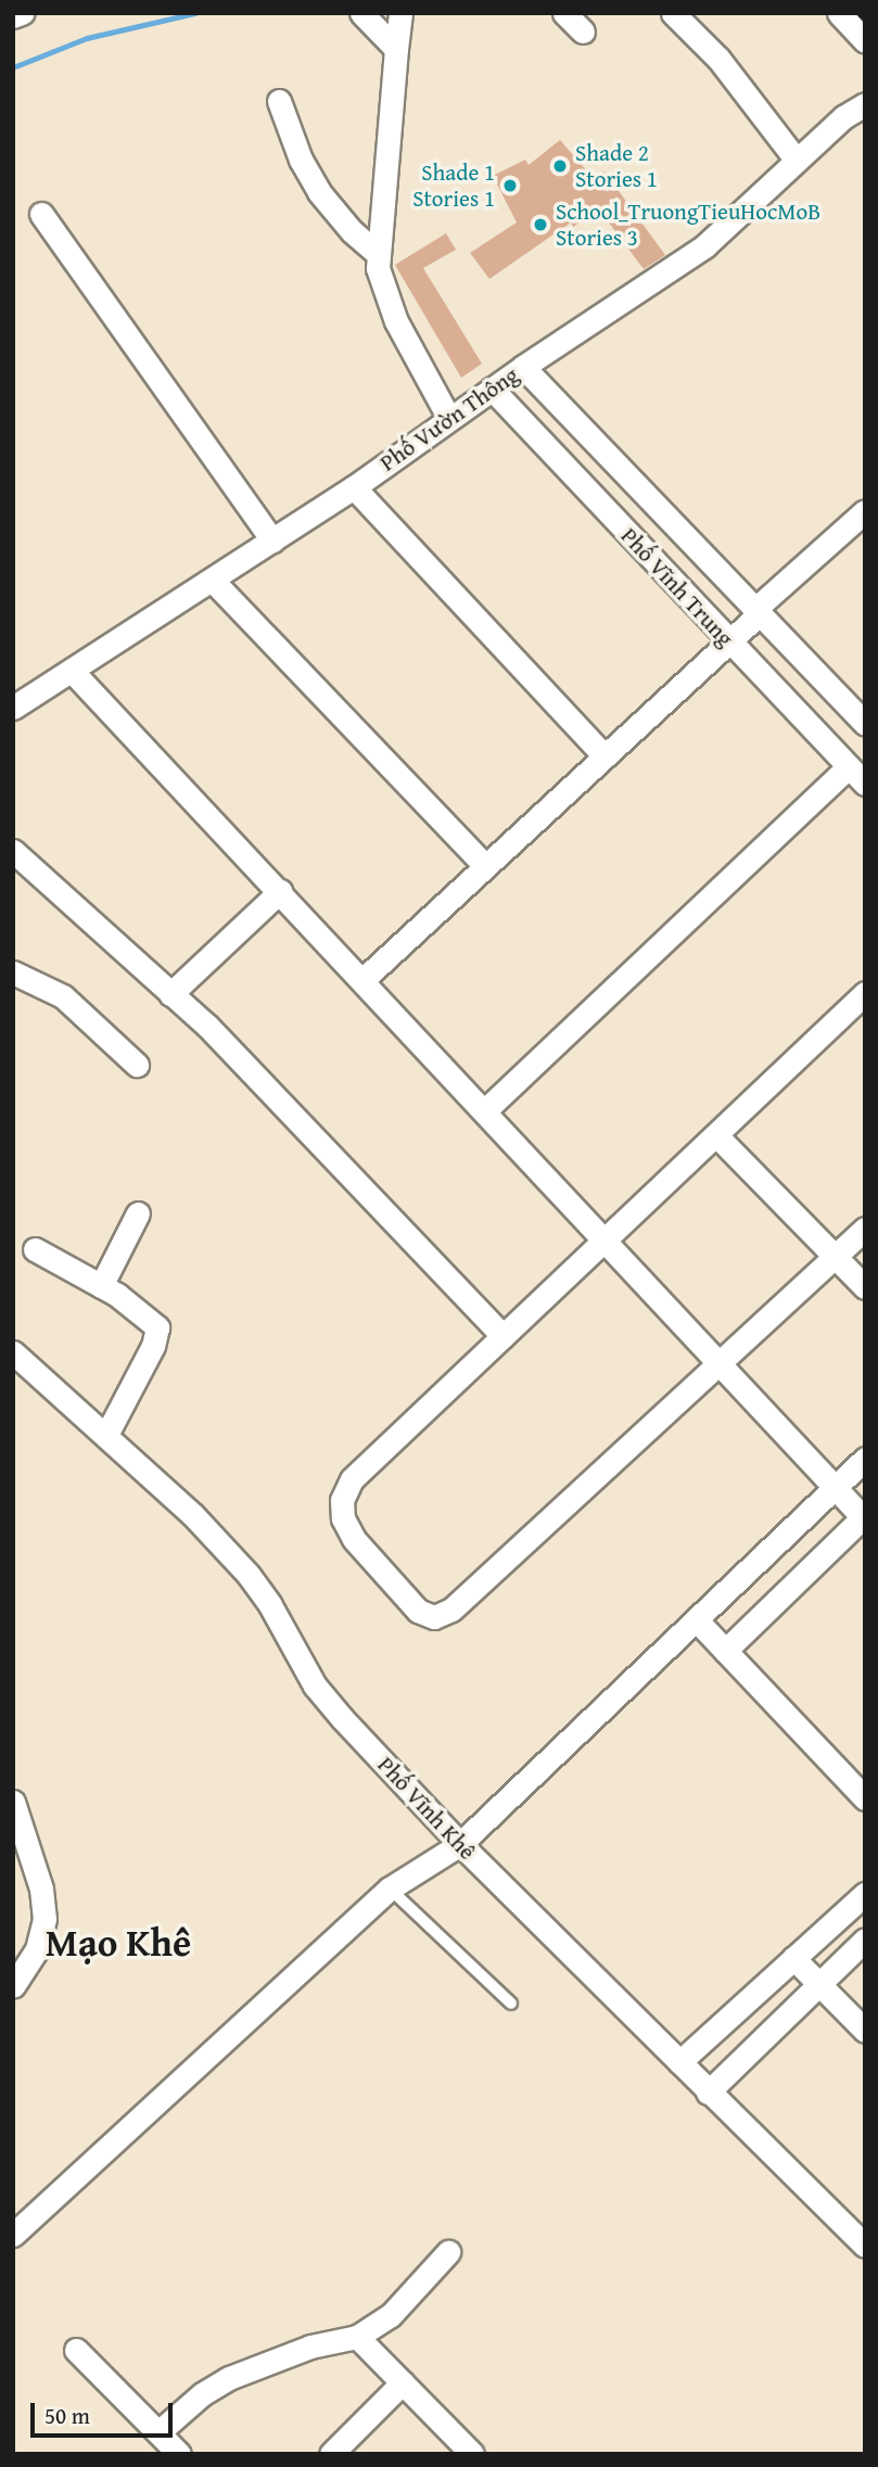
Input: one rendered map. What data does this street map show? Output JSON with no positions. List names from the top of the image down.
{
  "streets": {
    "street": ["Phố Vườn Thông", "Phố Vĩnh Trung", "Phố Vĩnh Khê"]
  },
  "crossings": [
    ["Phố Vườn Thông", "Phố Vĩnh Trung"]
  ],
  "districts": ["Mạo Khê"],
  "places": ["Shade 2 Stories 1", "Shade 1 Stories 1", "School_TruongTieuHocMoB Stories 3"],
  "scale_bar": "50 m"
}
